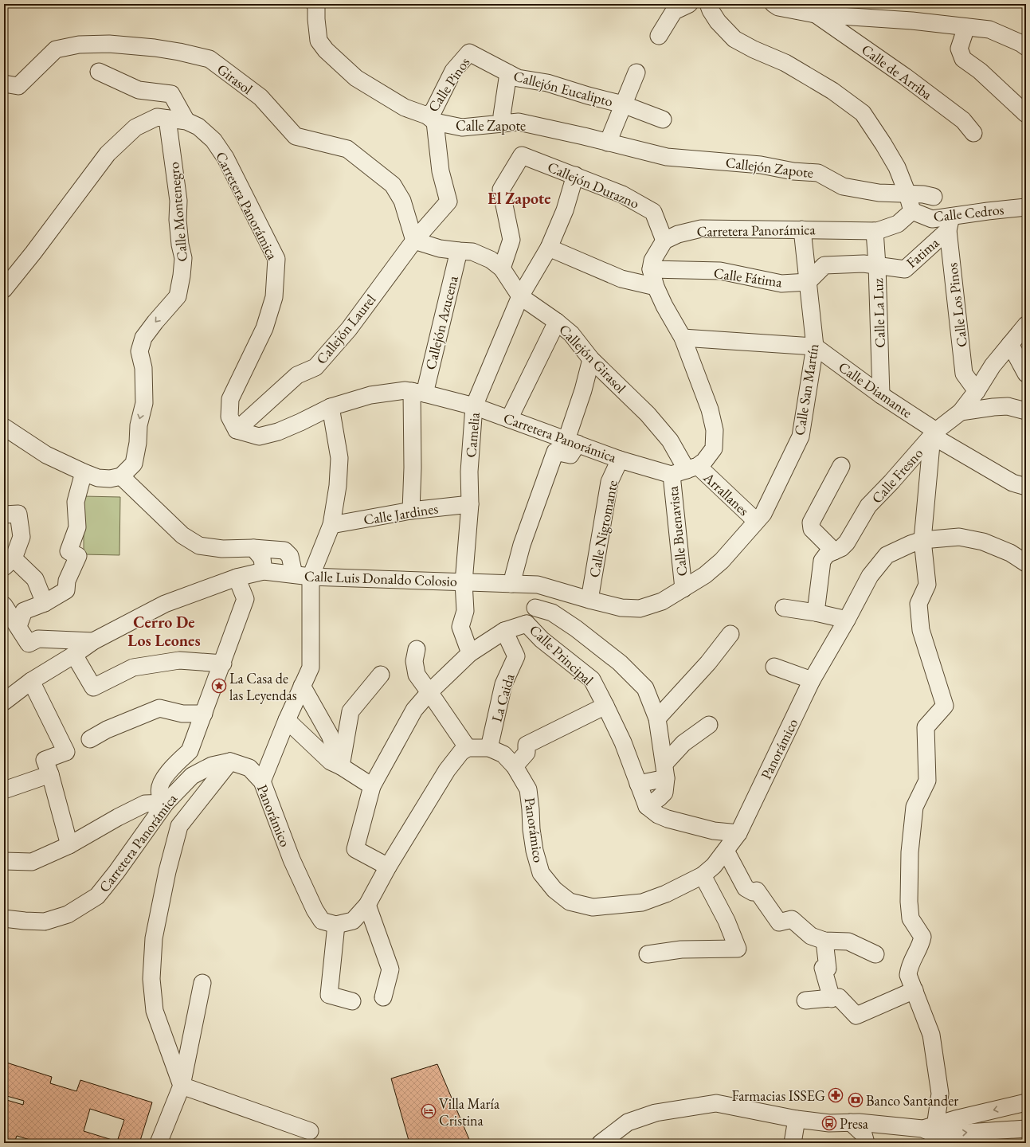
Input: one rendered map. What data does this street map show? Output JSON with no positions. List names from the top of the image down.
{
  "streets": {
    "street": [
      "Calle de Arriba",
      "Girasol",
      "Calle Pinos",
      "Callejón Eucalipto",
      "Calle Zapote",
      "Callejón Zapote",
      "Callejón Durazno",
      "Carretera Panorámica",
      "Calle Montenegro",
      "Calle Cedros",
      "Fatima",
      "Calle Fátima",
      "Calle Los Pinos",
      "Calle La Luz",
      "Callejón Azucena",
      "Callejón Laurel",
      "Callejón Girasol",
      "Calle San Martín",
      "Calle Diamante",
      "Camelia",
      "Calle Fresno",
      "Arrallanes",
      "Calle Jardines",
      "Calle Nigromante",
      "Calle Buenavista",
      "Calle Luis Donaldo Colosio",
      "Calle Principal",
      "La Caida",
      "Panorámico"
    ]
  },
  "crossings": [
    ["Girasol", "Callejón Laurel"],
    ["Girasol", "Callejón Girasol"],
    ["Calle Pinos", "Callejón Eucalipto"],
    ["Calle Pinos", "Calle Zapote"],
    ["Callejón Eucalipto", "Calle Zapote"],
    ["Calle Zapote", "Callejón Zapote"],
    ["Callejón Durazno", "Carretera Panorámica"],
    ["Callejón Durazno", "Callejón Girasol"],
    ["Callejón Durazno", "Camelia"],
    ["Carretera Panorámica", "Calle Montenegro"],
    ["Carretera Panorámica", "Calle Cedros"],
    ["Carretera Panorámica", "Calle La Luz"],
    ["Carretera Panorámica", "Callejón Azucena"],
    ["Carretera Panorámica", "Callejón Laurel"],
    ["Carretera Panorámica", "Callejón Girasol"],
    ["Carretera Panorámica", "Calle San Martín"],
    ["Carretera Panorámica", "Camelia"],
    ["Carretera Panorámica", "Arrallanes"],
    ["Carretera Panorámica", "Calle Nigromante"],
    ["Carretera Panorámica", "Calle Buenavista"],
    ["Carretera Panorámica", "Panorámico"],
    ["Calle Cedros", "Fatima"],
    ["Calle Cedros", "Calle Los Pinos"],
    ["Fatima", "Calle Los Pinos"],
    ["Fatima", "Calle La Luz"],
    ["Calle Fátima", "Calle San Martín"],
    ["Calle Los Pinos", "Calle Fresno"],
    ["Calle La Luz", "Calle Diamante"],
    ["Callejón Azucena", "Callejón Girasol"],
    ["Callejón Azucena", "Calle Jardines"],
    ["Callejón Laurel", "Callejón Girasol"],
    ["Callejón Girasol", "Camelia"],
    ["Callejón Girasol", "Arrallanes"],
    ["Callejón Girasol", "Calle Buenavista"],
    ["Calle San Martín", "Calle Diamante"],
    ["Calle San Martín", "Arrallanes"],
    ["Calle San Martín", "Calle Luis Donaldo Colosio"],
    ["Calle Diamante", "Calle Fresno"],
    ["Camelia", "Calle Jardines"],
    ["Camelia", "Calle Luis Donaldo Colosio"],
    ["Arrallanes", "Calle Buenavista"],
    ["Arrallanes", "Calle Luis Donaldo Colosio"],
    ["Calle Nigromante", "Calle Luis Donaldo Colosio"],
    ["Calle Buenavista", "Calle Luis Donaldo Colosio"],
    ["Calle Luis Donaldo Colosio", "Calle Principal"],
    ["La Caida", "Panorámico"]
  ],
  "one_way": ["Calle Montenegro"],
  "districts": ["El Zapote", "Cerro De Los Leones"],
  "places": {
    "place": ["La Casa de las Leyendas"],
    "pharmacy": ["Farmacias ISSEG"],
    "bank": ["Banco Santander"],
    "hotel": ["Villa María Cristina"],
    "bus stop": ["Presa"]
  }
}
